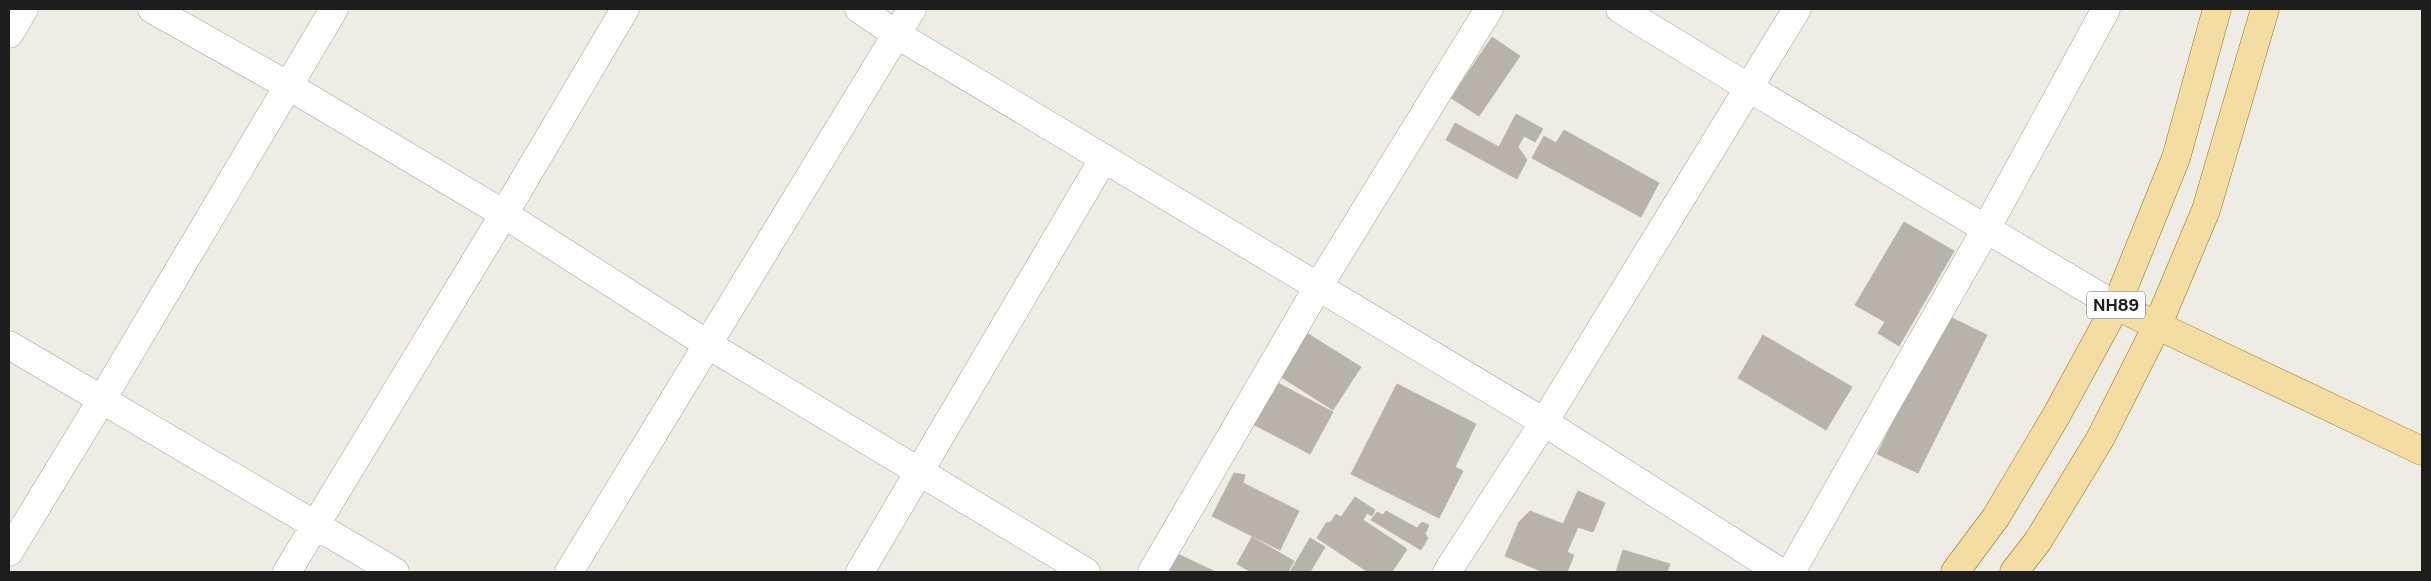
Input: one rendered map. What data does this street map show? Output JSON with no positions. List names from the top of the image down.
{
  "streets": {
    "main road": ["NH89"]
  }
}
